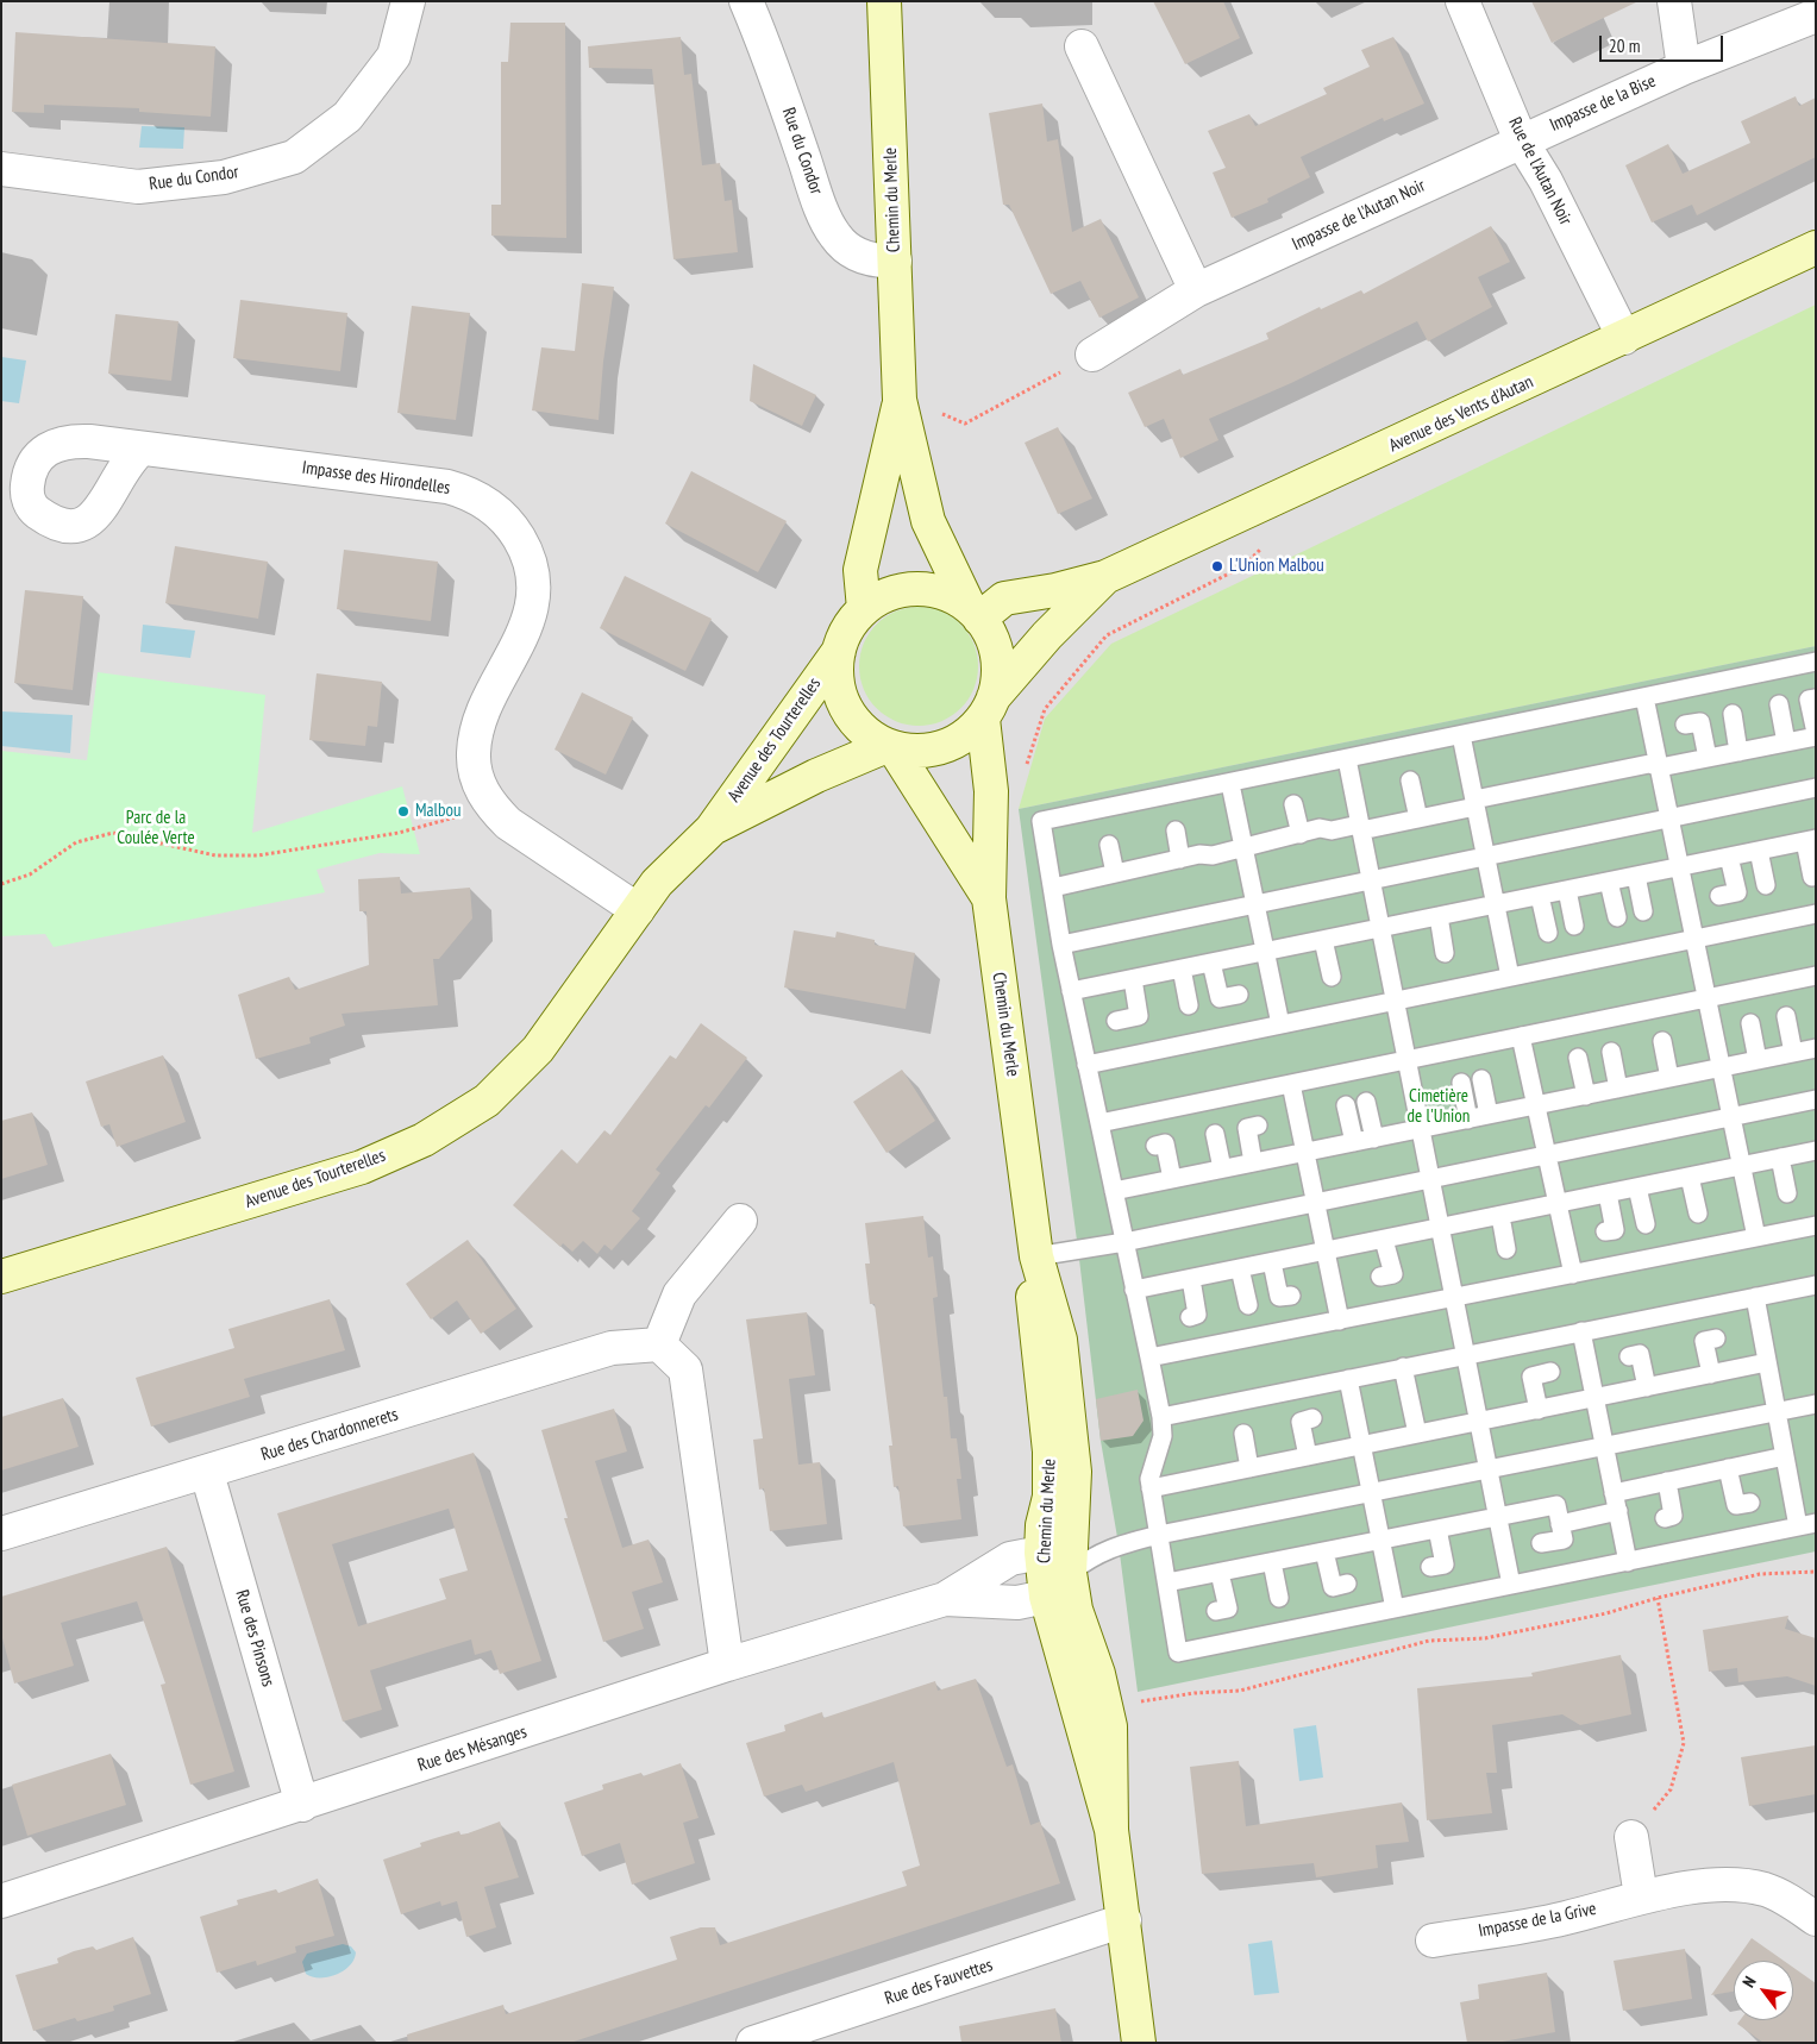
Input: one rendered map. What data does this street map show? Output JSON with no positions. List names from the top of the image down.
{
  "streets": {
    "street": [
      "Impasse de la Bise",
      "Rue du Condor",
      "Rue de l'Autan Noir",
      "Chemin du Merle",
      "Impasse de l'Autan Noir",
      "Avenue des Vents d'Autan",
      "Impasse des Hirondelles",
      "Avenue des Tourterelles",
      "Rue des Chardonnerets",
      "Rue des Pinsons",
      "Rue des Mésanges",
      "Impasse de la Grive",
      "Rue des Fauvettes"
    ]
  },
  "crossings": [
    ["Impasse de la Bise", "Rue de l'Autan Noir"],
    ["Impasse de la Bise", "Impasse de l'Autan Noir"],
    ["Rue du Condor", "Chemin du Merle"],
    ["Rue de l'Autan Noir", "Impasse de l'Autan Noir"],
    ["Rue de l'Autan Noir", "Avenue des Vents d'Autan"],
    ["Chemin du Merle", "Avenue des Vents d'Autan"],
    ["Chemin du Merle", "Avenue des Tourterelles"],
    ["Chemin du Merle", "Rue des Mésanges"],
    ["Chemin du Merle", "Rue des Fauvettes"],
    ["Avenue des Vents d'Autan", "Avenue des Tourterelles"],
    ["Impasse des Hirondelles", "Avenue des Tourterelles"],
    ["Rue des Chardonnerets", "Rue des Pinsons"],
    ["Rue des Pinsons", "Rue des Mésanges"]
  ],
  "parks": ["Parc de la Coulée Verte", "Cimetière de l'Union"],
  "places": ["L'Union Malbou", "Malbou"],
  "scale_bar": "20 m",
  "north": "top left"
}
